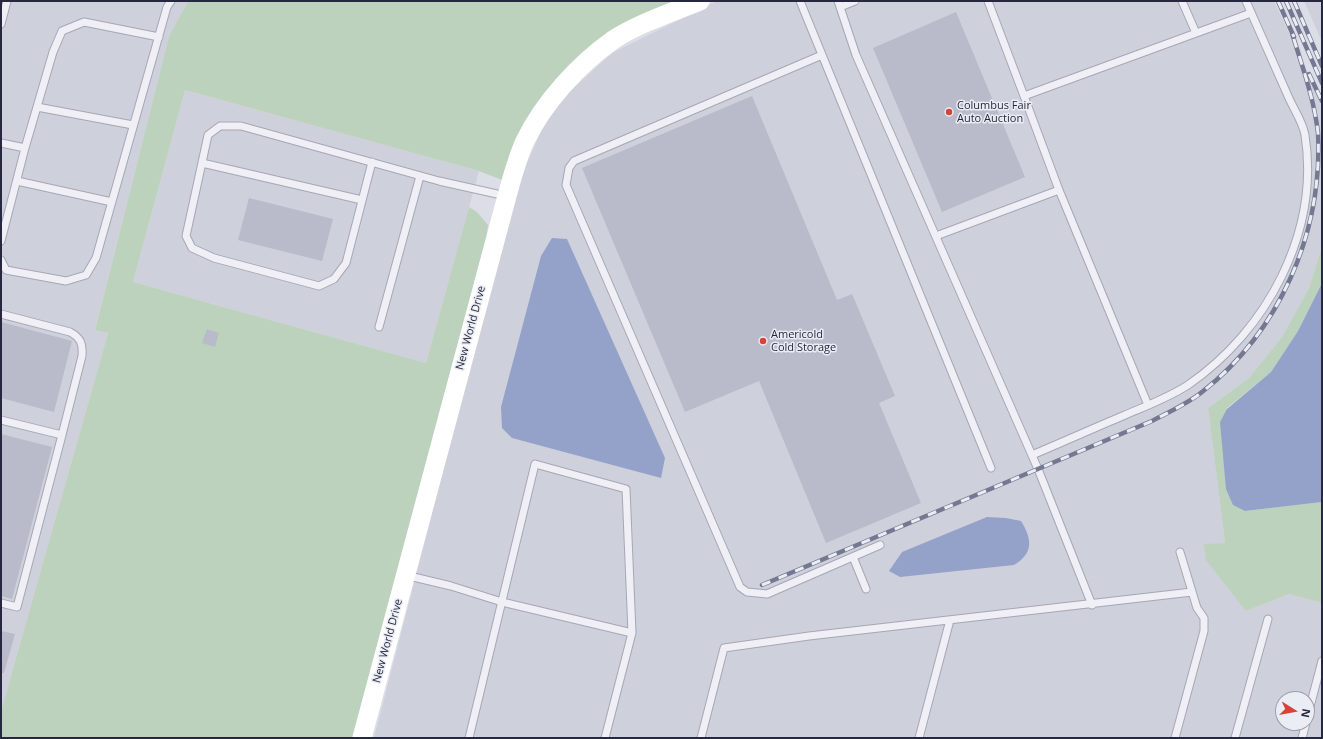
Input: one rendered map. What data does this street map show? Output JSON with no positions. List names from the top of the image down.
{
  "streets": {
    "street": ["New World Drive"]
  },
  "places": ["Columbus Fair Auto Auction", "Americold Cold Storage"],
  "north": "right"
}
